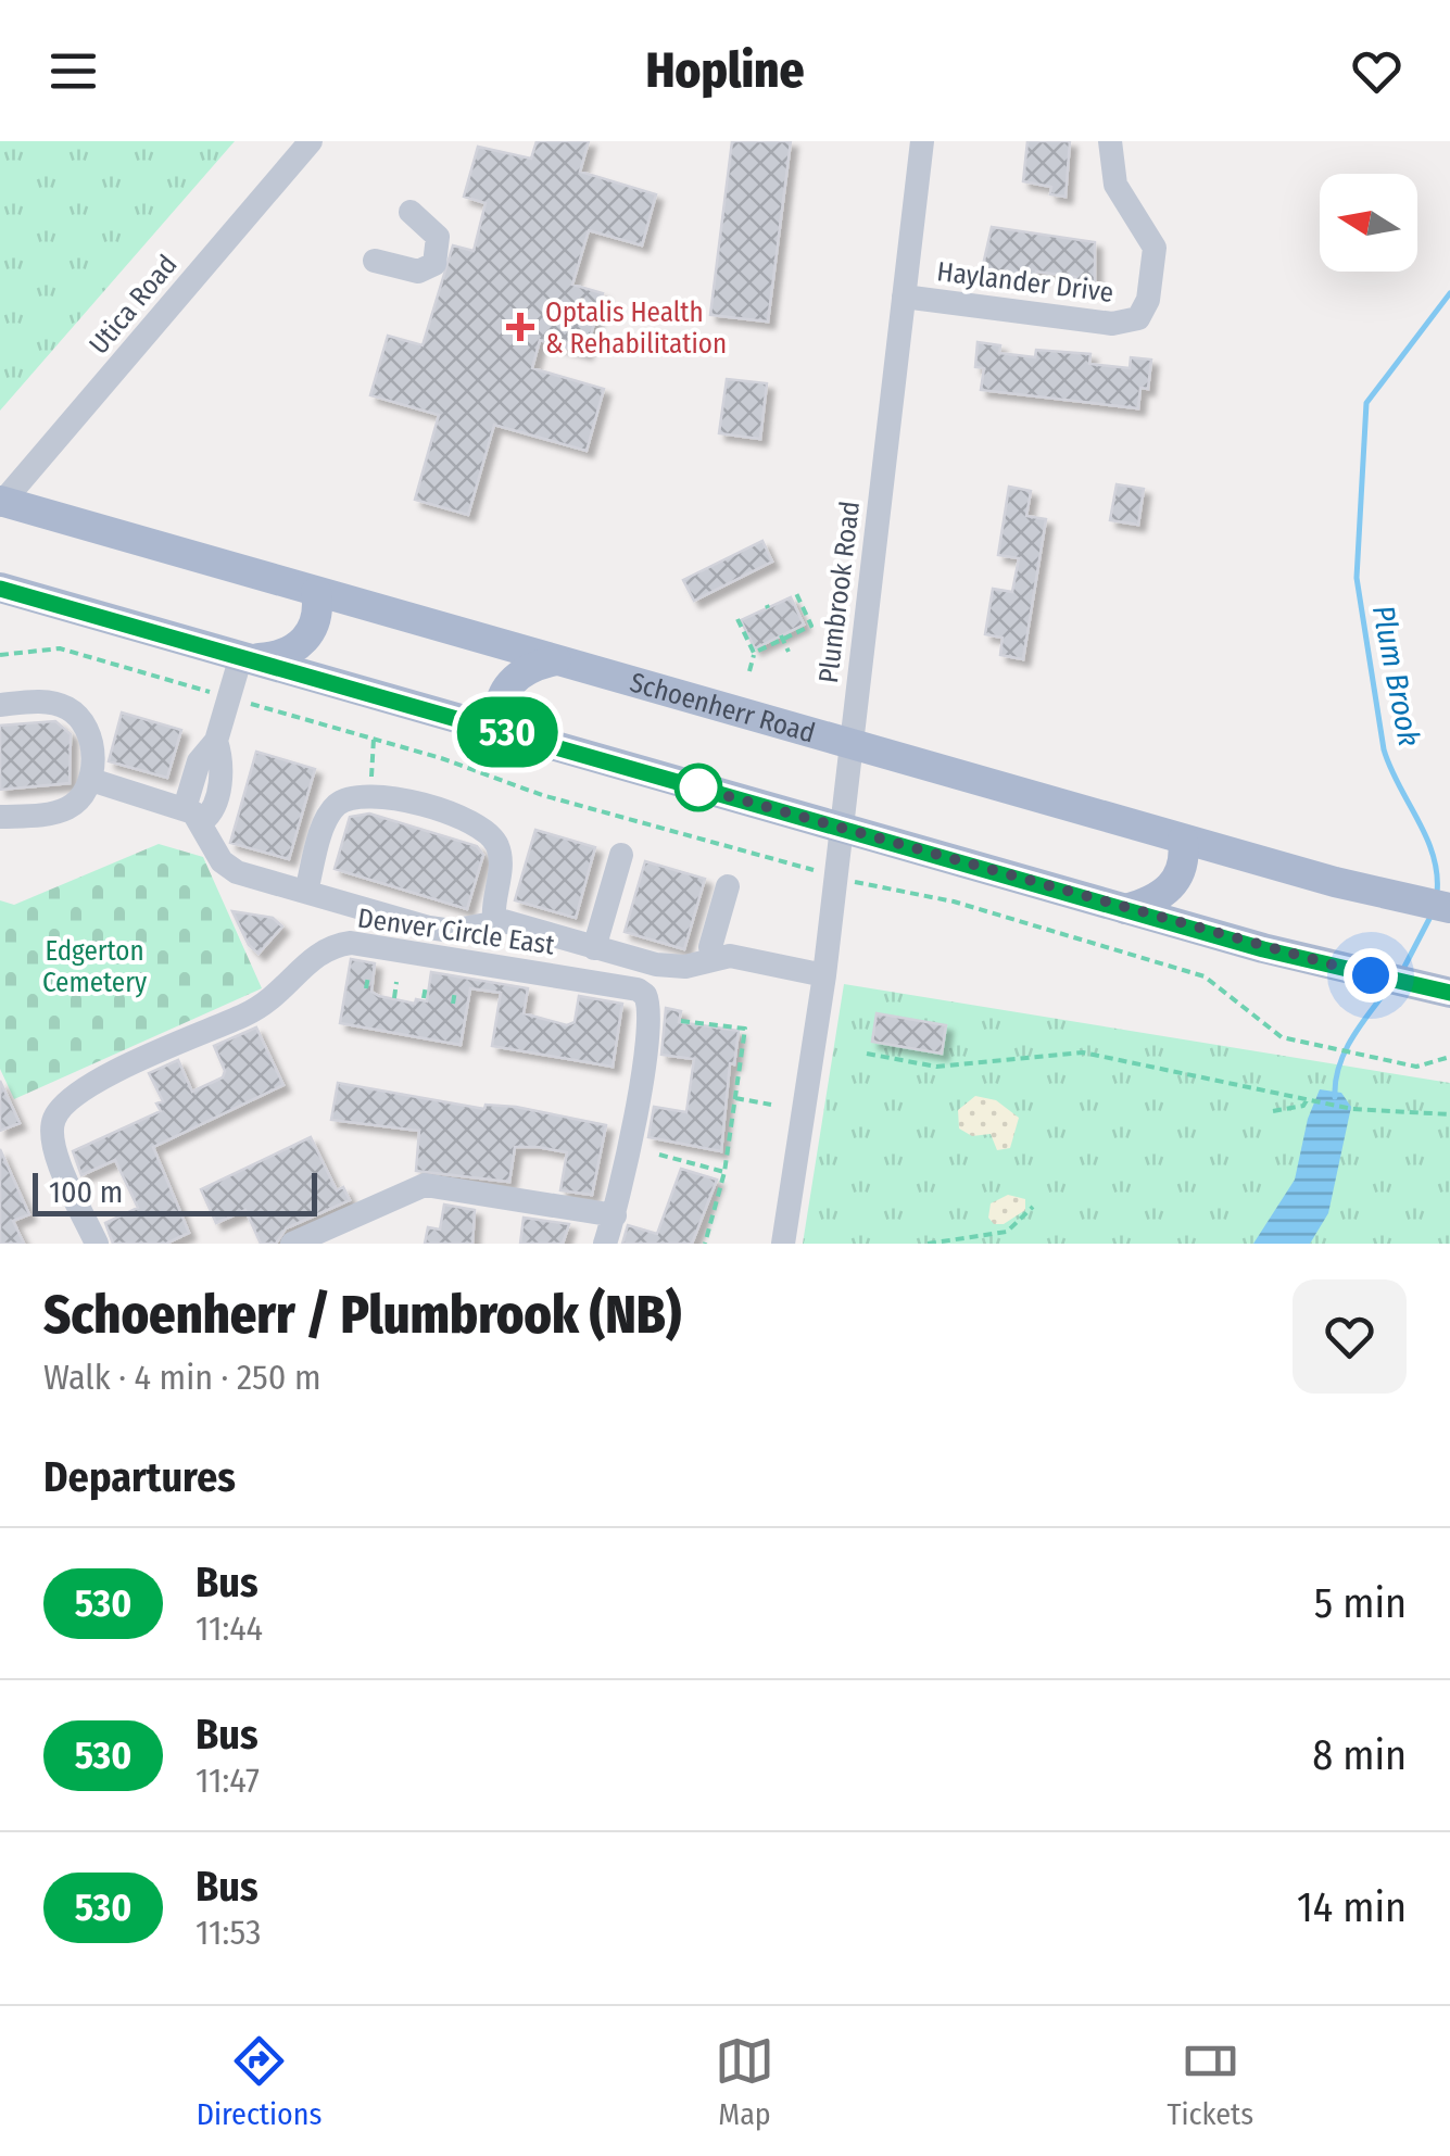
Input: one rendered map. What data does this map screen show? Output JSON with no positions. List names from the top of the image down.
{
  "streets": {
    "main road": ["Schoenherr Road"],
    "street": [
      "Haylander Drive",
      "Utica Road",
      "Plumbrook Road",
      "Denver Circle East"
    ]
  },
  "crossings": [
    ["Haylander Drive", "Plumbrook Road"],
    ["Utica Road", "Schoenherr Road"],
    ["Plumbrook Road", "Schoenherr Road"]
  ],
  "water": ["Plum Brook"],
  "parks": ["Edgerton Cemetery"],
  "places": {
    "health": ["Optalis Health & Rehabilitation"]
  },
  "lines": ["bus line 530"],
  "scale_bar": "100 m",
  "north": "left",
  "page": {
    "header": "Hopline",
    "on_map": "530",
    "scale": "100 m",
    "heading": [
      ["Schoenherr / Plumbrook (NB)", "Walk · 4 min · 250 m"],
      "Departures"
    ],
    "list": [
      {
        "mark": "530",
        "name": "Bus",
        "note": "11:44",
        "value": "5 min"
      },
      {
        "mark": "530",
        "name": "Bus",
        "note": "11:47",
        "value": "8 min"
      },
      {
        "mark": "530",
        "name": "Bus",
        "note": "11:53",
        "value": "14 min"
      }
    ],
    "tabs": ["Directions", "Map", "Tickets"]
  }
}
